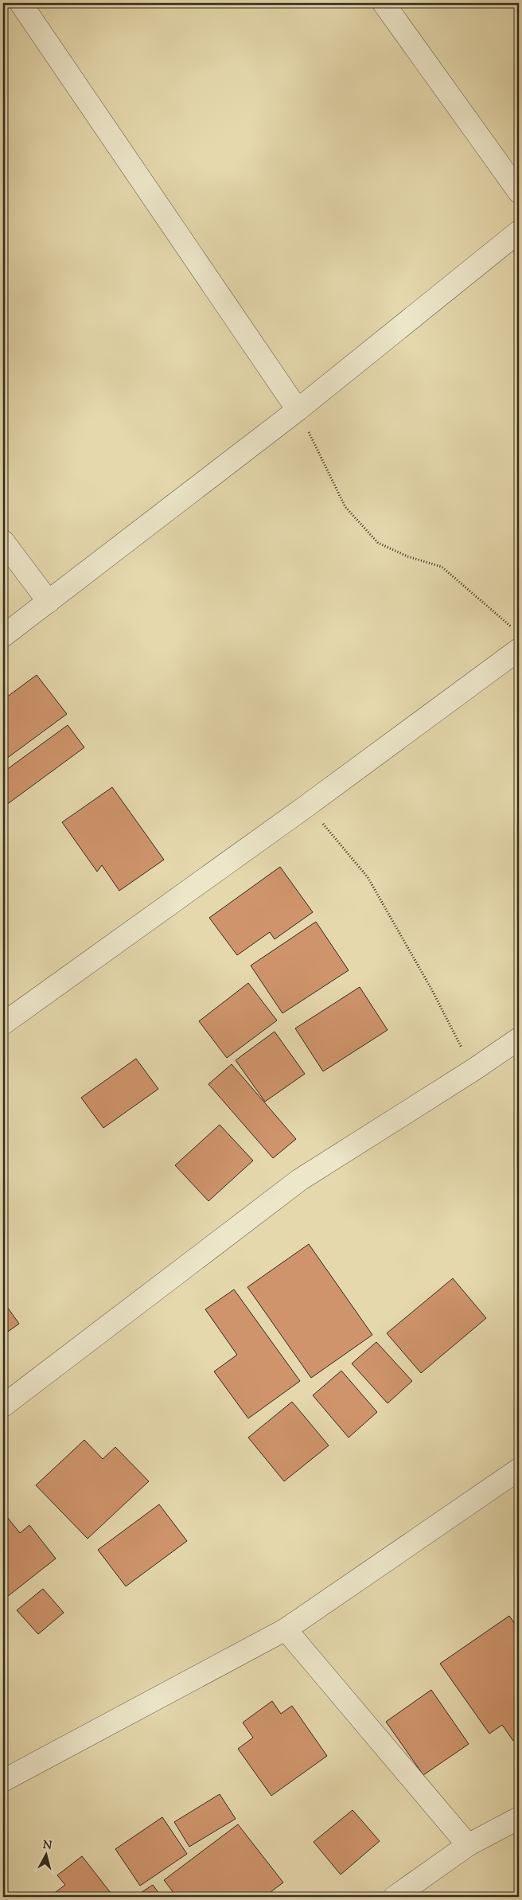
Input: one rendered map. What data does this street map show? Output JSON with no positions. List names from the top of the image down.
{
  "north": "top"
}
